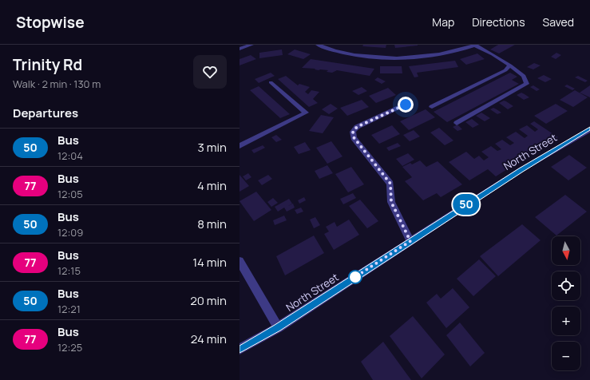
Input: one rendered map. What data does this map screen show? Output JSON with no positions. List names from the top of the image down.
{
  "streets": {
    "street": ["North Street"]
  },
  "lines": ["bus line 50"],
  "north": "bottom",
  "page": {
    "header": "Stopwise",
    "nav": ["Map", "Directions", "Saved"],
    "heading": [
      ["Trinity Rd", "Walk · 2 min · 130 m"],
      "Departures"
    ],
    "on_map": "50",
    "list": [
      {
        "mark": "50",
        "name": "Bus",
        "note": "12:04",
        "value": "3 min"
      },
      {
        "mark": "77",
        "name": "Bus",
        "note": "12:05",
        "value": "4 min"
      },
      {
        "mark": "50",
        "name": "Bus",
        "note": "12:09",
        "value": "8 min"
      },
      {
        "mark": "77",
        "name": "Bus",
        "note": "12:15",
        "value": "14 min"
      },
      {
        "mark": "50",
        "name": "Bus",
        "note": "12:21",
        "value": "20 min"
      },
      {
        "mark": "77",
        "name": "Bus",
        "note": "12:25",
        "value": "24 min"
      }
    ],
    "map_buttons": ["+", "−"]
  }
}
